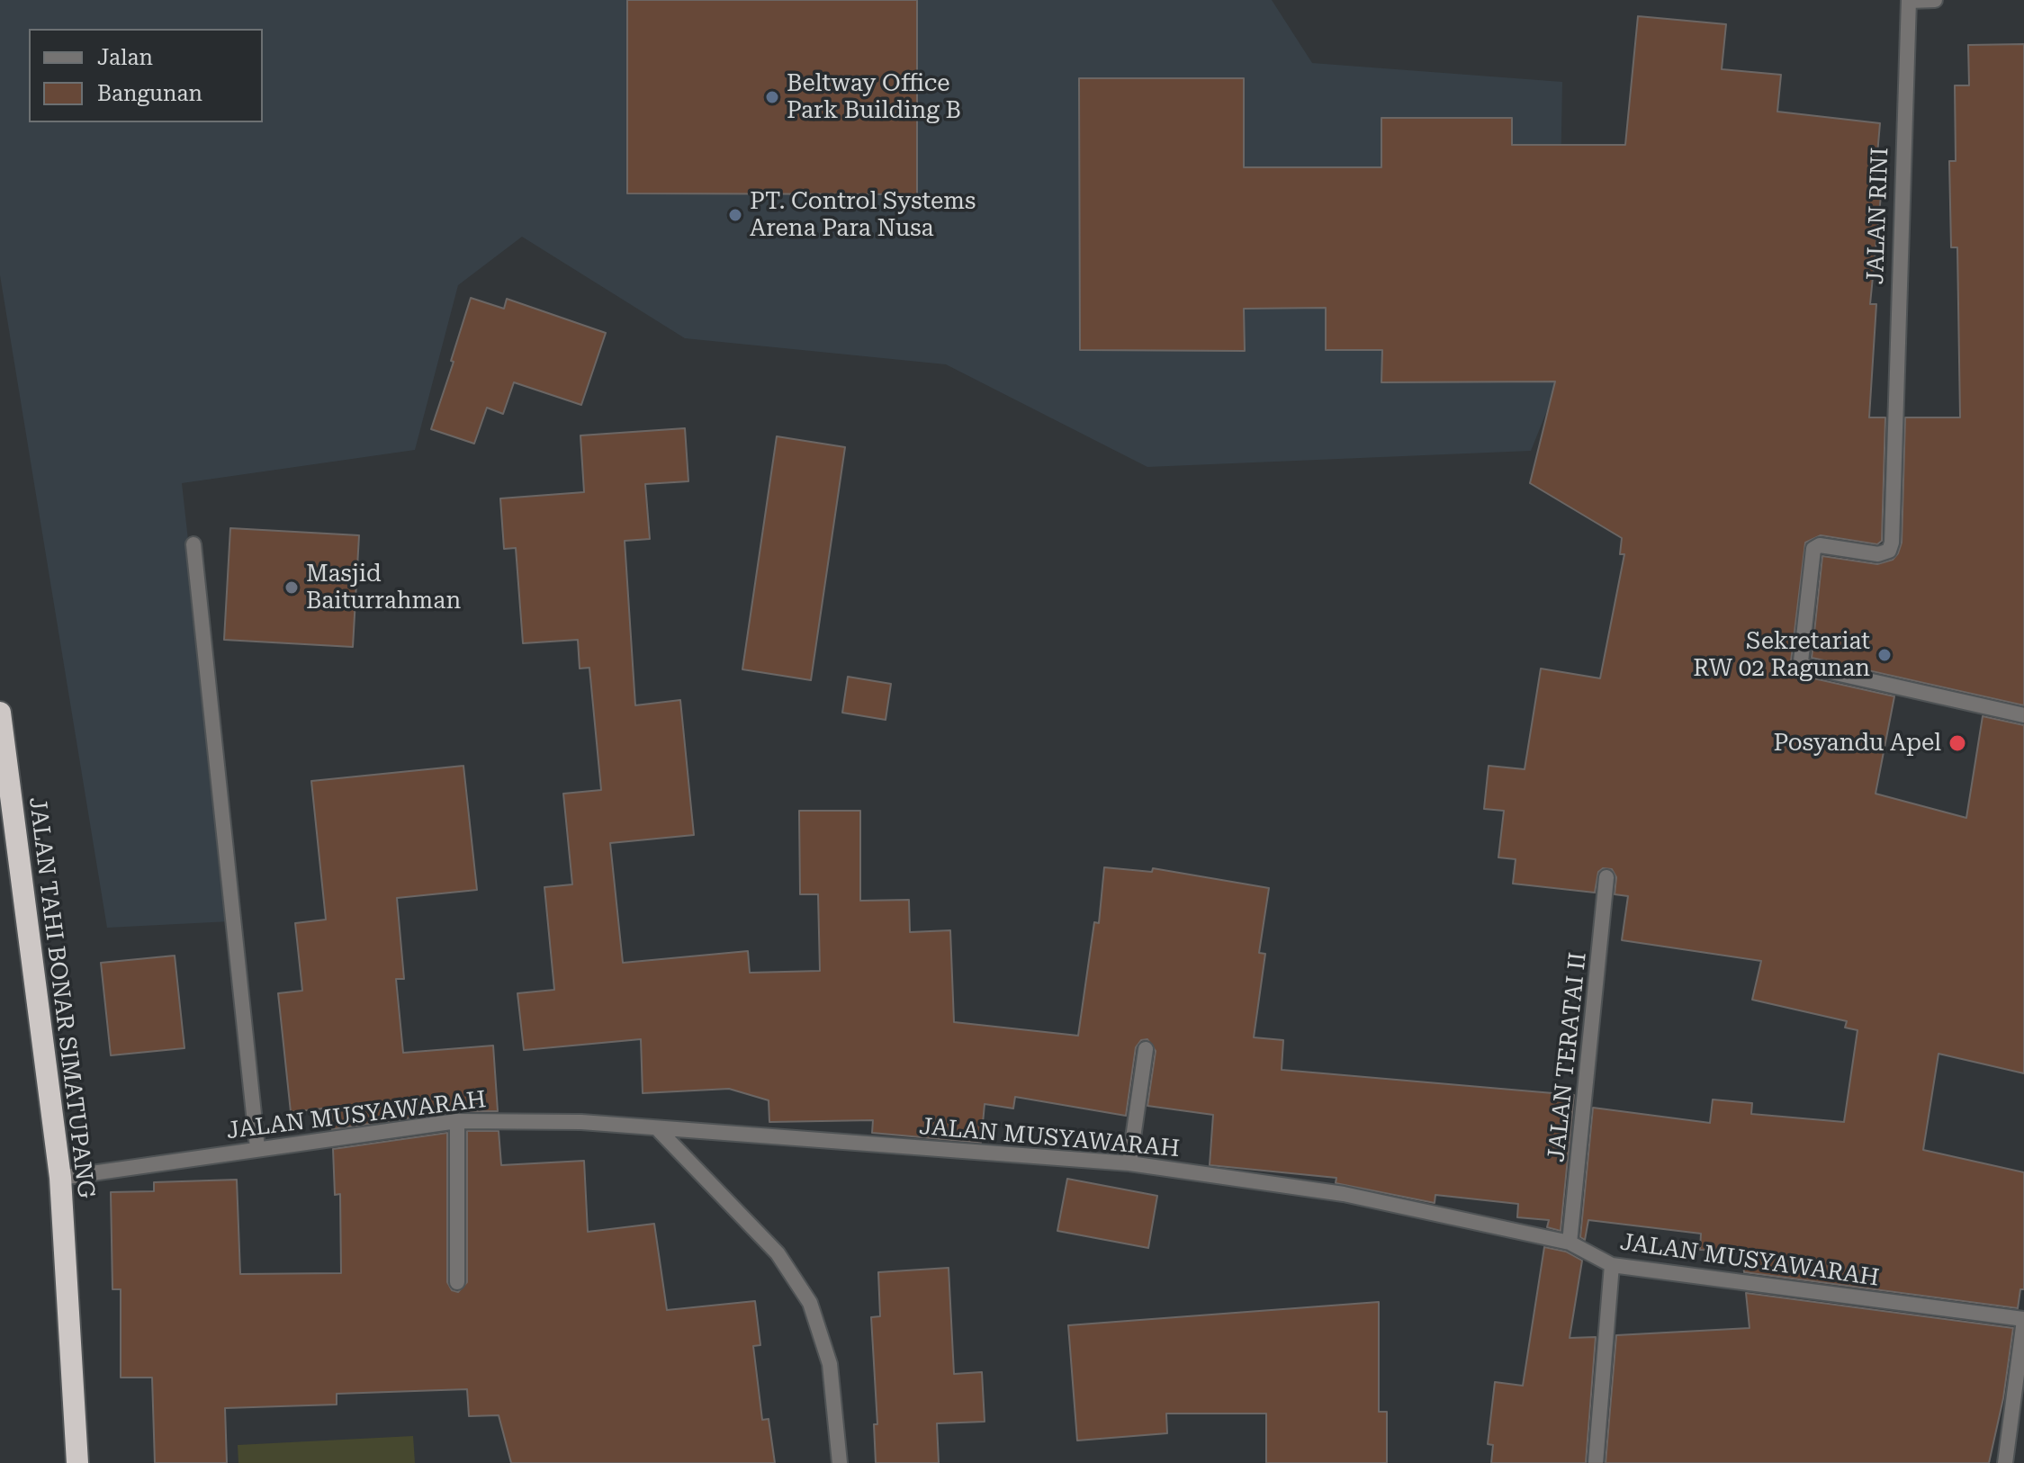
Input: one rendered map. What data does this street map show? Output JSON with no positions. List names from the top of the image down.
{
  "streets": {
    "highway": ["JALAN TAHI BONAR SIMATUPANG"],
    "street": ["JALAN RINI", "JALAN TERATAI II", "JALAN MUSYAWARAH"]
  },
  "crossings": [
    ["JALAN TAHI BONAR SIMATUPANG", "JALAN MUSYAWARAH"],
    ["JALAN TERATAI II", "JALAN MUSYAWARAH"]
  ],
  "places": [
    "Beltway Office Park Building B",
    "PT. Control Systems Arena Para Nusa",
    "Masjid Baiturrahman",
    "Sekretariat RW 02 Ragunan",
    "Posyandu Apel"
  ],
  "legend": ["Jalan", "Bangunan"]
}
